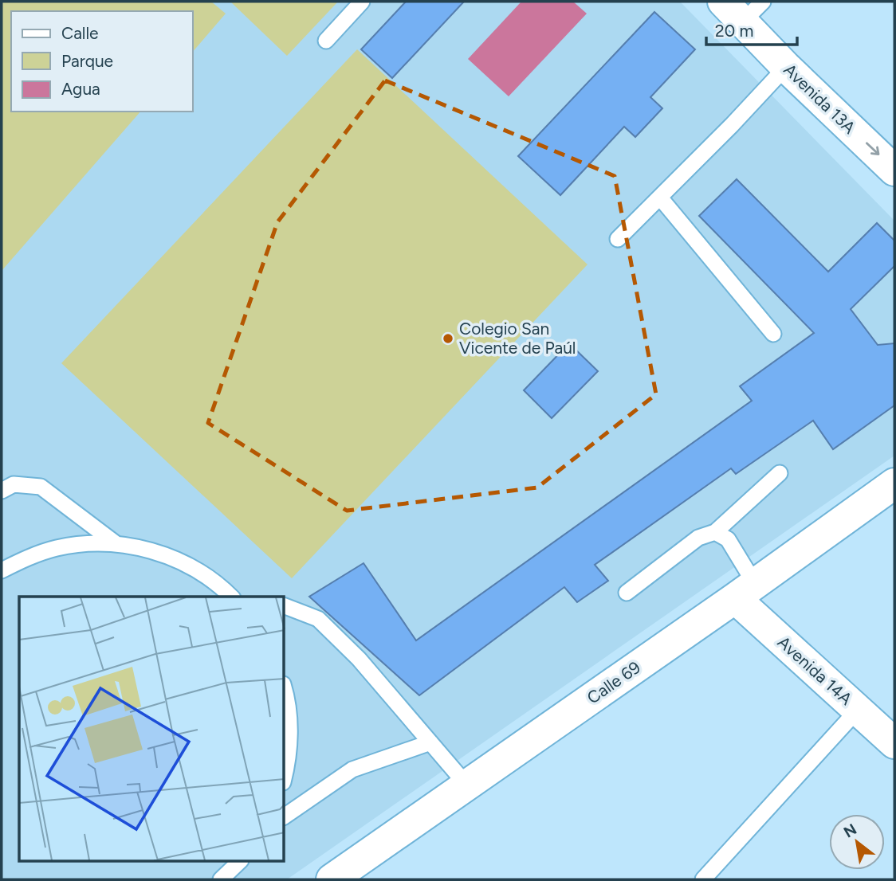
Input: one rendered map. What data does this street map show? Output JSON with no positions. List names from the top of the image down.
{
  "streets": {
    "street": ["Avenida 13A", "Avenida 14A", "Calle 69"]
  },
  "crossings": [
    ["Avenida 14A", "Calle 69"]
  ],
  "one_way": ["Avenida 13A"],
  "places": ["Colegio San Vicente de Paúl"],
  "legend": ["Calle", "Parque", "Agua"],
  "scale_bar": "20 m",
  "north": "top left"
}
